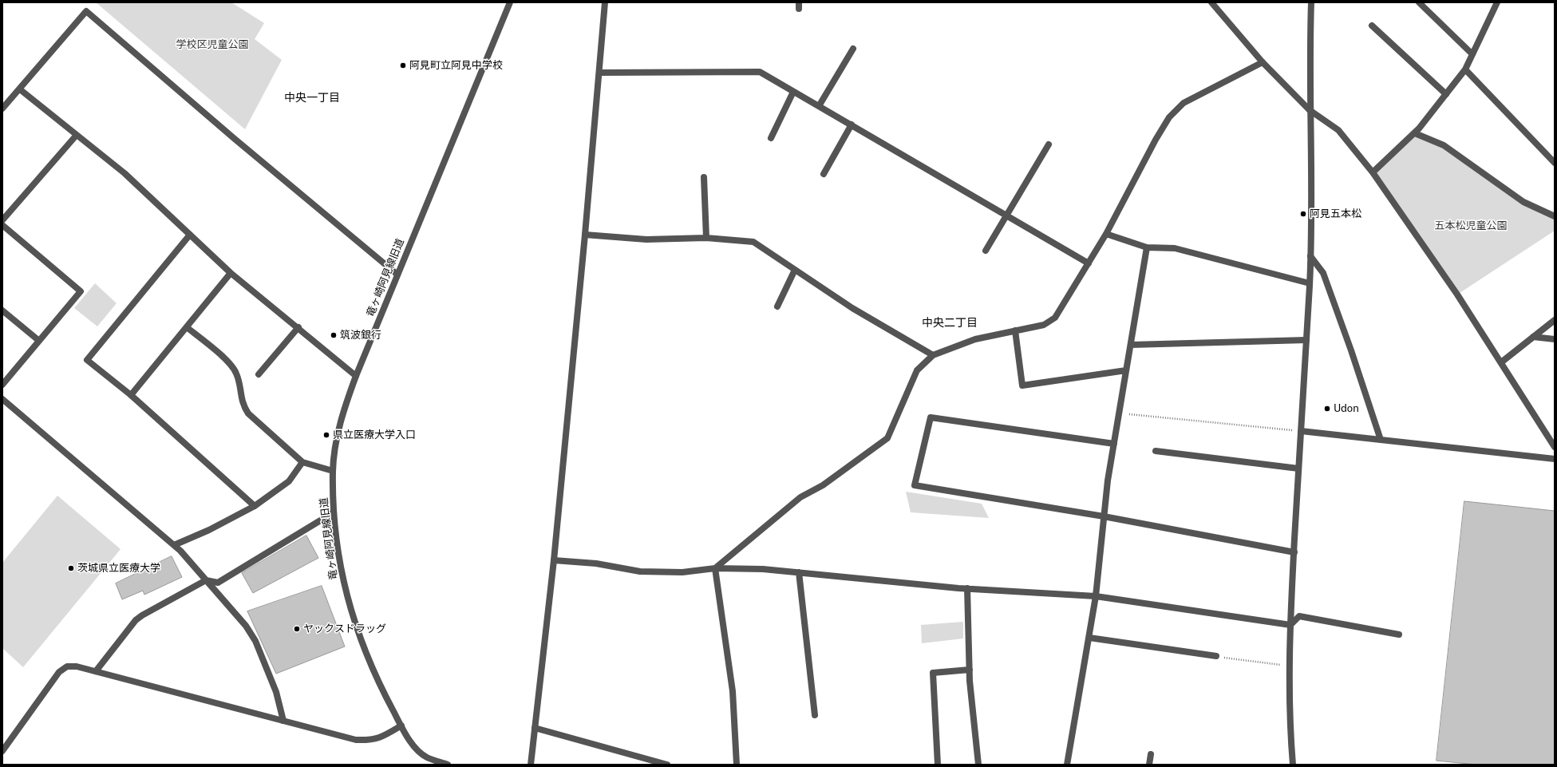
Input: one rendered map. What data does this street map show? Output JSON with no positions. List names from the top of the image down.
{
  "streets": {
    "street": ["竜ヶ崎阿見線旧道"]
  },
  "districts": ["中央一丁目", "中央二丁目"],
  "parks": ["学校区児童公園", "五本松児童公園"],
  "places": [
    "阿見町立阿見中学校",
    "阿見五本松",
    "筑波銀行",
    "Udon",
    "県立医療大学入口",
    "茨城県立医療大学",
    "ヤックスドラッグ"
  ]
}
